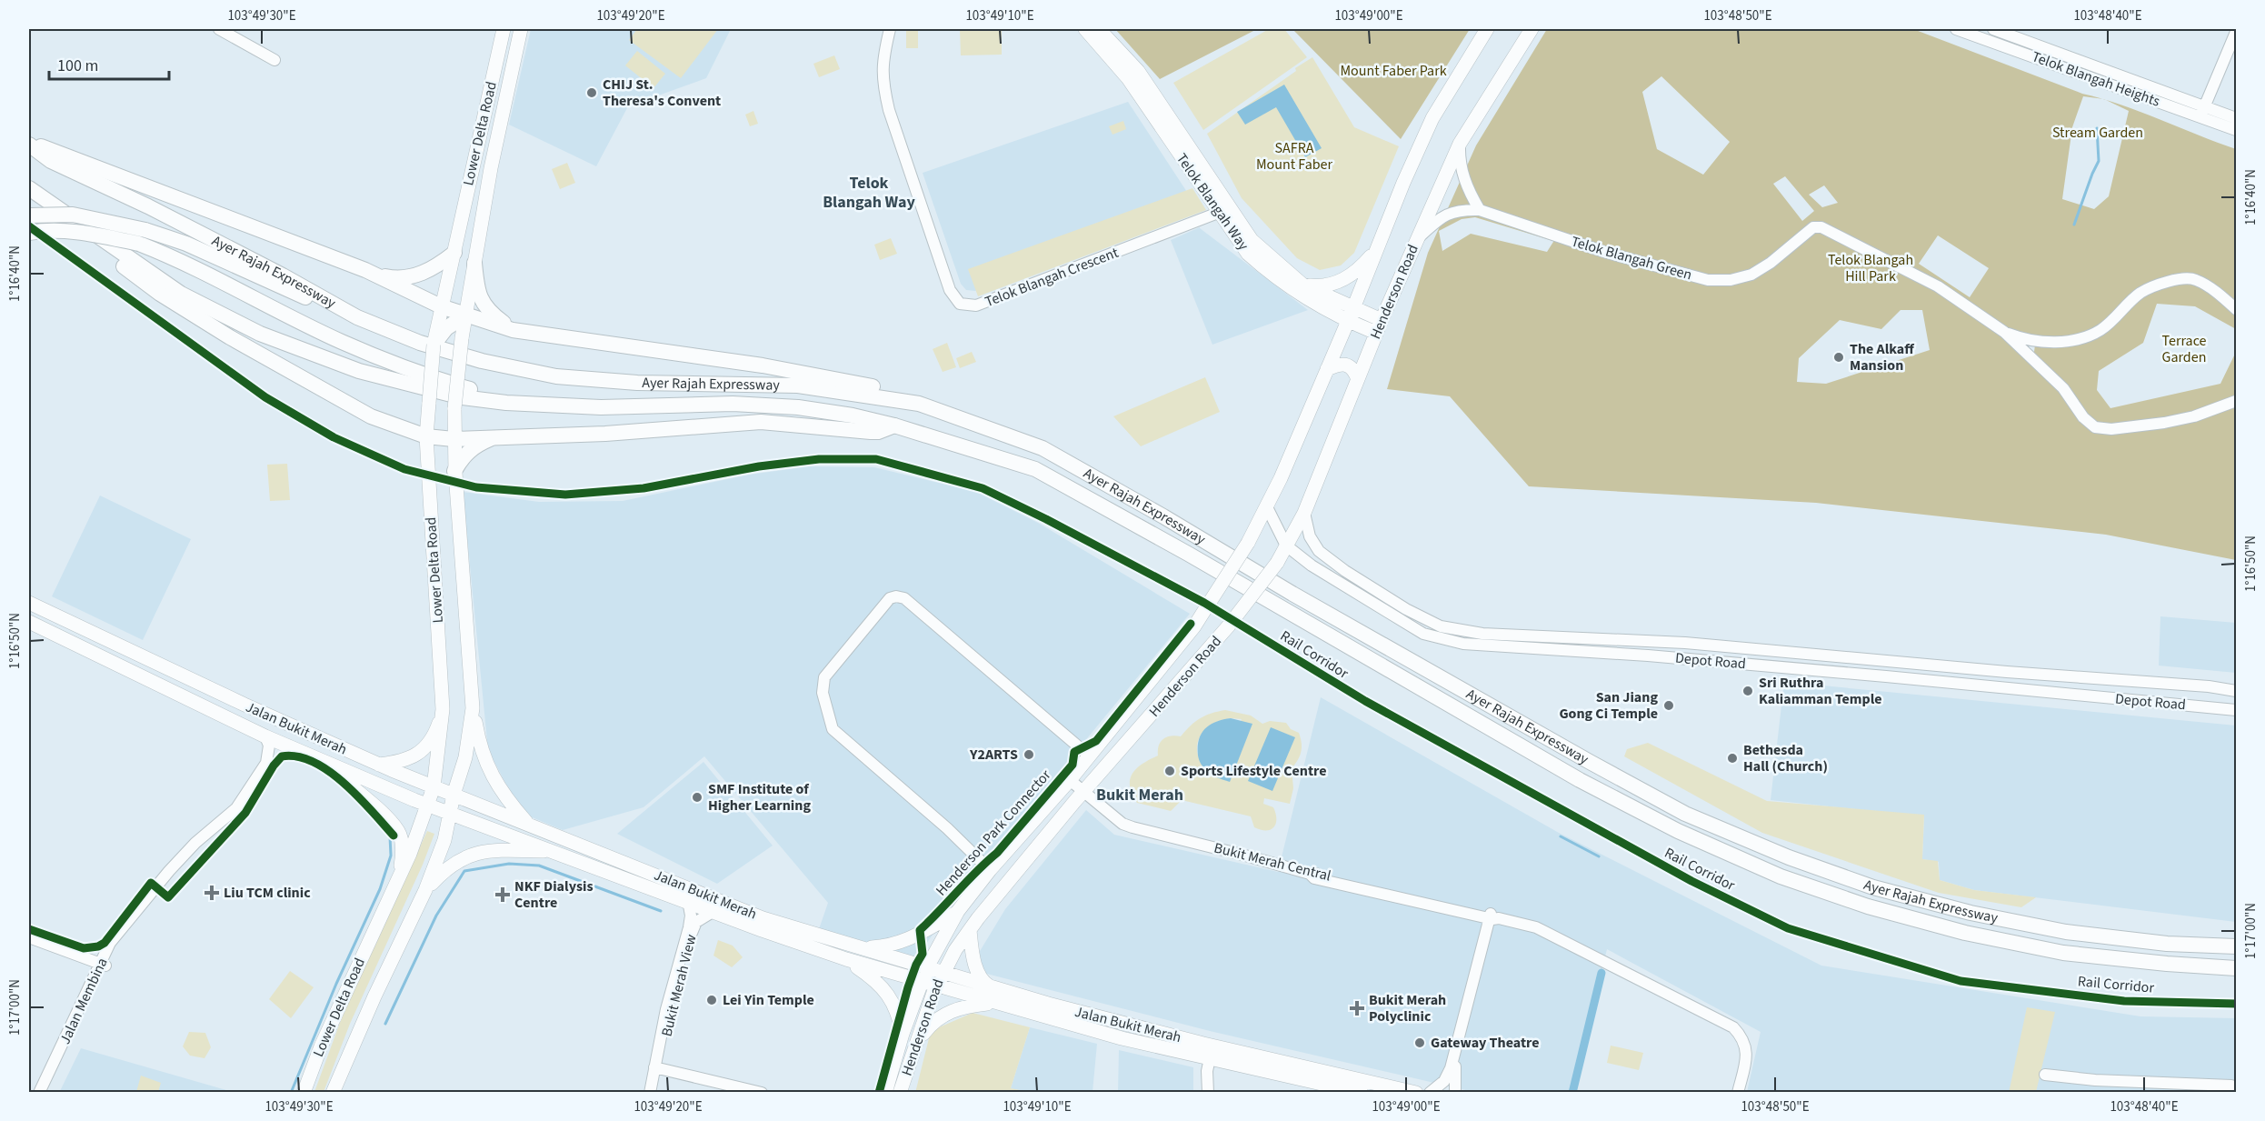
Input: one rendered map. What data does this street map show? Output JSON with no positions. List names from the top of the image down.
{
  "streets": {
    "highway": ["Ayer Rajah Expressway"],
    "main road": [
      "Lower Delta Road",
      "Telok Blangah Way",
      "Henderson Road",
      "Jalan Bukit Merah"
    ],
    "street": [
      "Telok Blangah Heights",
      "Telok Blangah Green",
      "Telok Blangah Crescent",
      "Depot Road",
      "Bukit Merah Central",
      "Bukit Merah View",
      "Jalan Membina"
    ],
    "cycle path": ["Rail Corridor", "Henderson Park Connector"]
  },
  "crossings": [
    ["Lower Delta Road", "Jalan Bukit Merah"],
    ["Telok Blangah Way", "Telok Blangah Crescent"],
    ["Telok Blangah Way", "Henderson Road"],
    ["Telok Blangah Green", "Henderson Road"],
    ["Henderson Road", "Depot Road"],
    ["Henderson Road", "Jalan Bukit Merah"],
    ["Henderson Road", "Bukit Merah Central"],
    ["Jalan Bukit Merah", "Bukit Merah View"],
    ["Jalan Bukit Merah", "Jalan Membina"]
  ],
  "districts": ["Telok Blangah Way", "Bukit Merah"],
  "parks": [
    "Mount Faber Park",
    "Stream Garden",
    "SAFRA Mount Faber",
    "Telok Blangah Hill Park",
    "Terrace Garden"
  ],
  "places": {
    "other": [
      "CHIJ St. Theresa's Convent",
      "The Alkaff Mansion",
      "Sri Ruthra Kaliamman Temple",
      "San Jiang Gong Ci Temple",
      "Y2ARTS",
      "Bethesda Hall (Church)",
      "Sports Lifestyle Centre",
      "SMF Institute of Higher Learning",
      "Lei Yin Temple",
      "Gateway Theatre"
    ],
    "health": ["Liu TCM clinic", "NKF Dialysis Centre", "Bukit Merah Polyclinic"]
  },
  "scale_bar": "100 m",
  "coordinates": [
    "103°49'30\"E",
    "103°49'20\"E",
    "103°49'10\"E",
    "103°49'00\"E",
    "103°48'50\"E",
    "103°48'40\"E",
    "1°16'40\"N",
    "1°16'50\"N",
    "1°17'00\"N"
  ]
}
